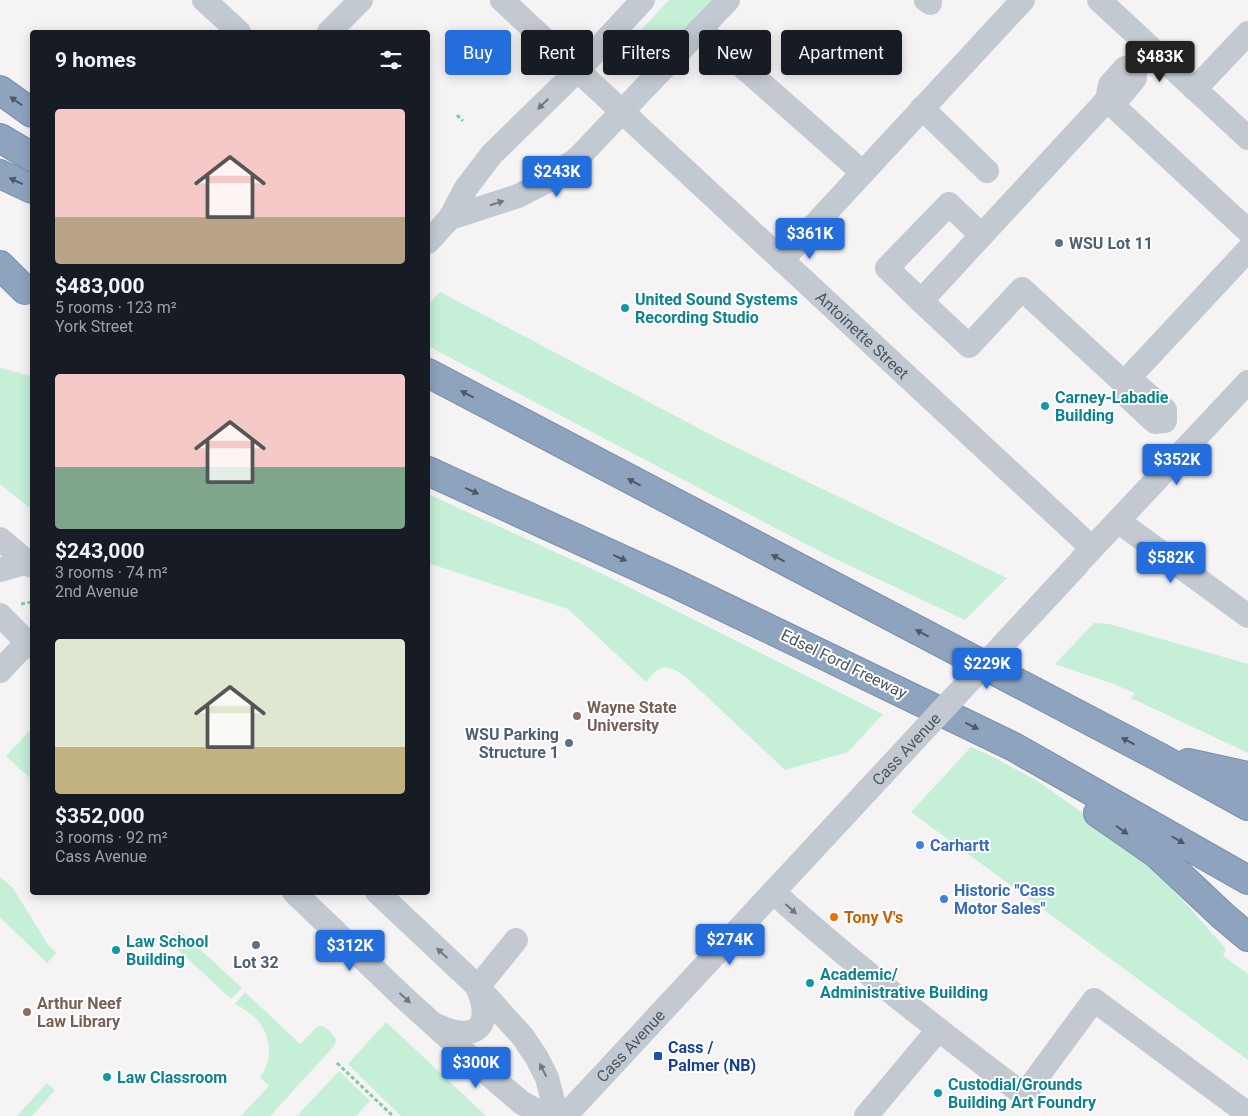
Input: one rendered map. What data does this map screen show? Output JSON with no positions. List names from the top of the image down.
{
  "streets": {
    "highway": ["Edsel Ford Freeway"],
    "street": ["Antoinette Street", "Cass Avenue"]
  },
  "crossings": [
    ["Antoinette Street", "Cass Avenue"]
  ],
  "places": {
    "other": [
      "WSU Lot 11",
      "United Sound Systems Recording Studio",
      "Carney-Labadie Building",
      "Wayne State University",
      "WSU Parking Structure 1",
      "Carhartt",
      "Historic \"Cass Motor Sales\"",
      "Tony V's",
      "Lot 32",
      "Law School Building",
      "Academic/ Administrative Building",
      "Arthur Neef Law Library",
      "Law Classroom",
      "Custodial/Grounds Building Art Foundry"
    ],
    "transit": ["Cass / Palmer (NB)"]
  },
  "page": {
    "chip": [
      "Buy",
      "Rent",
      "Filters",
      "New",
      "Apartment"
    ],
    "heading": "9 homes",
    "price": [
      "$483K",
      "$243K",
      "$361K",
      "$352K",
      "$582K",
      "$229K",
      "$274K",
      "$312K",
      "$300K"
    ],
    "list": [
      {
        "name": "$483,000",
        "note": "5 rooms · 123 m² · York Street"
      },
      {
        "name": "$243,000",
        "note": "3 rooms · 74 m² · 2nd Avenue"
      },
      {
        "name": "$352,000",
        "note": "3 rooms · 92 m² · Cass Avenue"
      }
    ]
  }
}
